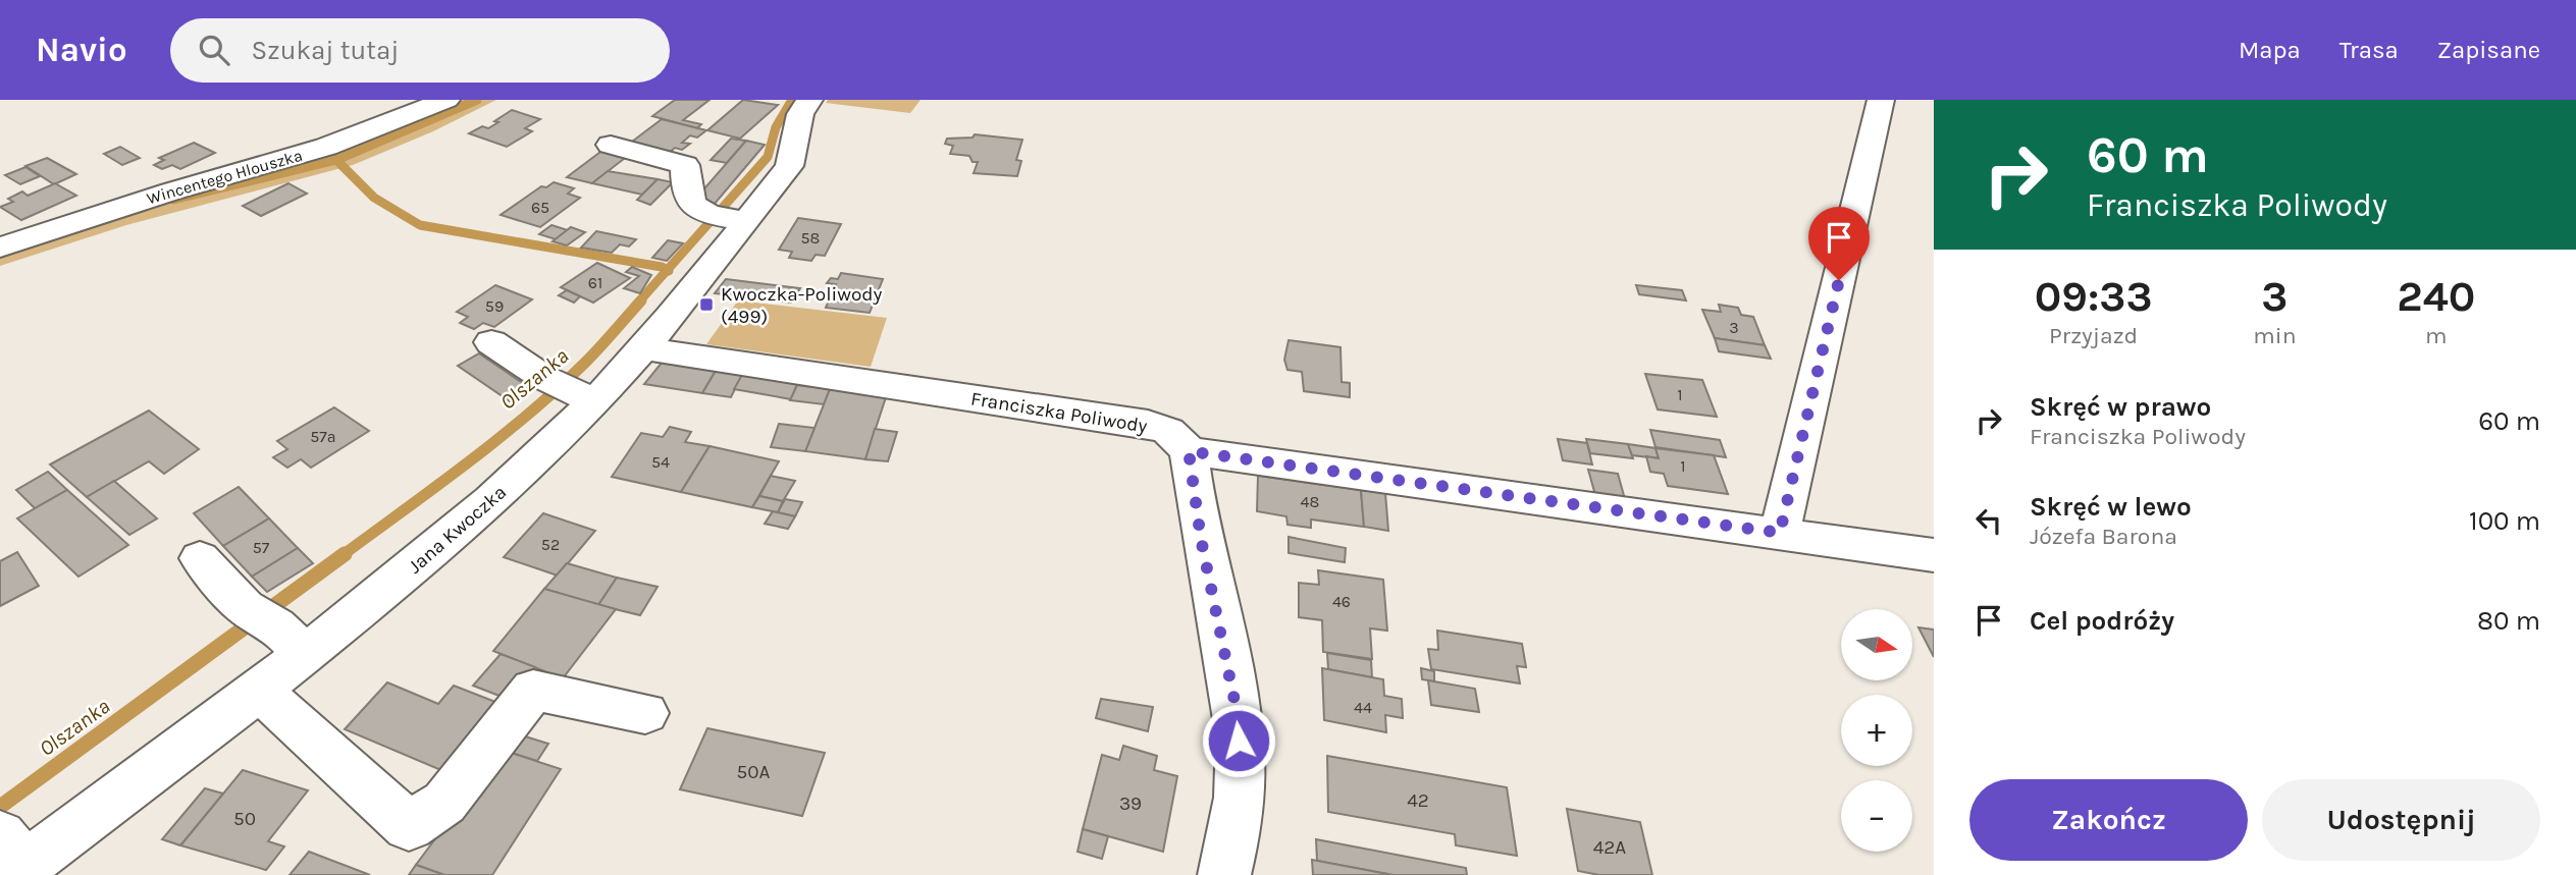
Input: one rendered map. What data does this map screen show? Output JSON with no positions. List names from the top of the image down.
{
  "streets": {
    "street": ["Wincentego Hlouszka", "Franciszka Poliwody", "Jana Kwoczka"]
  },
  "crossings": [
    ["Franciszka Poliwody", "Jana Kwoczka"]
  ],
  "water": ["Olszanka"],
  "places": {
    "transit": ["Kwoczka-Poliwody (499)"]
  },
  "house_numbers": [
    "65",
    "58",
    "61",
    "59",
    "3",
    "1",
    "57a",
    "54",
    "1",
    "48",
    "52",
    "57",
    "46",
    "44",
    "50A",
    "42",
    "39",
    "50",
    "42A"
  ],
  "north": "right",
  "page": {
    "header": "Navio",
    "search": "Szukaj tutaj",
    "nav": ["Mapa", "Trasa", "Zapisane"],
    "turn": ["60 m", "Franciszka Poliwody"],
    "eta": [
      "09:33",
      "Przyjazd",
      "3",
      "min",
      "240",
      "m"
    ],
    "list": [
      {
        "name": "Skręć w prawo",
        "note": "Franciszka Poliwody",
        "value": "60 m"
      },
      {
        "name": "Skręć w lewo",
        "note": "Józefa Barona",
        "value": "100 m"
      },
      {
        "name": "Cel podróży",
        "value": "80 m"
      }
    ],
    "map_buttons": ["+", "−"],
    "buttons": ["Zakończ", "Udostępnij"]
  }
}
